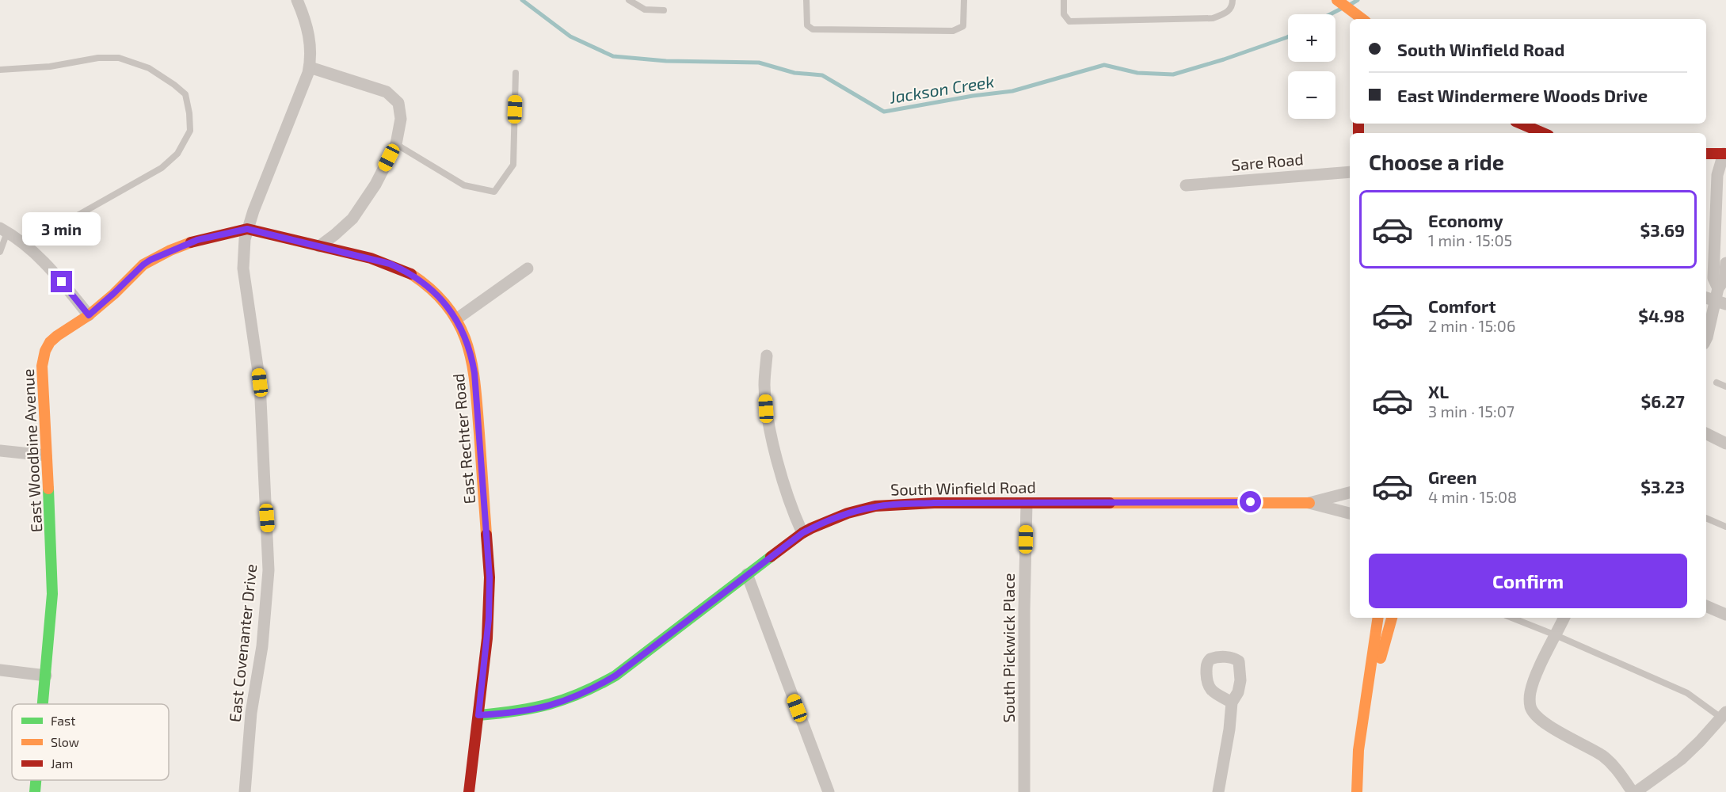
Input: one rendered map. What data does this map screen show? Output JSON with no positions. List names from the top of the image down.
{
  "streets": {
    "street": [
      "Sare Road",
      "East Rechter Road",
      "East Woodbine Avenue",
      "South Winfield Road",
      "East Covenanter Drive",
      "South Pickwick Place"
    ]
  },
  "crossings": [
    ["East Rechter Road", "East Woodbine Avenue"],
    ["East Rechter Road", "South Winfield Road"],
    ["East Rechter Road", "East Covenanter Drive"],
    ["East Woodbine Avenue", "East Covenanter Drive"],
    ["South Winfield Road", "South Pickwick Place"]
  ],
  "water": ["Jackson Creek"],
  "legend": ["Fast", "Slow", "Jam"],
  "page": {
    "map_buttons": ["+", "−"],
    "banner": ["South Winfield Road", "East Windermere Woods Drive"],
    "heading": "Choose a ride",
    "list": [
      {
        "name": "Economy",
        "note": "1 min · 15:05",
        "value": "$3.69"
      },
      {
        "name": "Comfort",
        "note": "2 min · 15:06",
        "value": "$4.98"
      },
      {
        "name": "XL",
        "note": "3 min · 15:07",
        "value": "$6.27"
      },
      {
        "name": "Green",
        "note": "4 min · 15:08",
        "value": "$3.23"
      }
    ],
    "bubble": "3 min",
    "buttons": "Confirm"
  }
}
